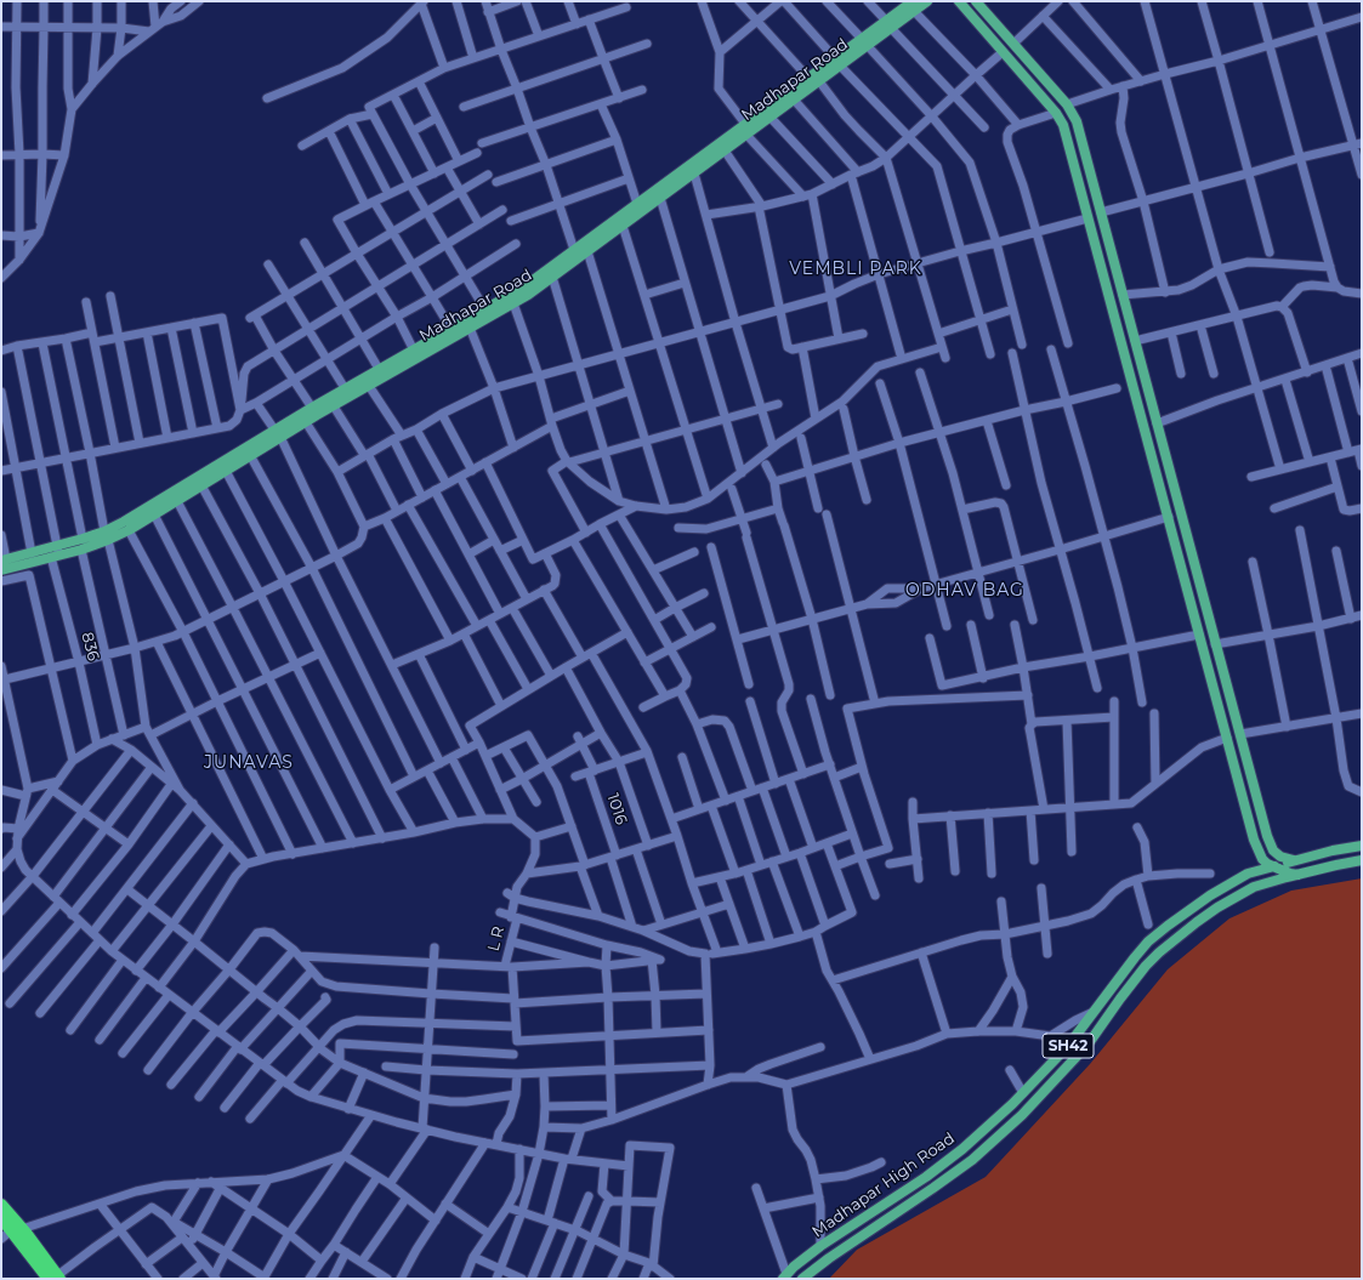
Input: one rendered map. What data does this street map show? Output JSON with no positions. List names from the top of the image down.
{
  "streets": {
    "main road": ["Madhapar Road", "SH42", "Madhapar High Road"],
    "street": ["836", "1016", "L R"]
  },
  "crossings": [
    ["Madhapar Road", "836"]
  ],
  "districts": ["VEMBLI PARK", "ODHAV BAG", "JUNAVAS"]
}
